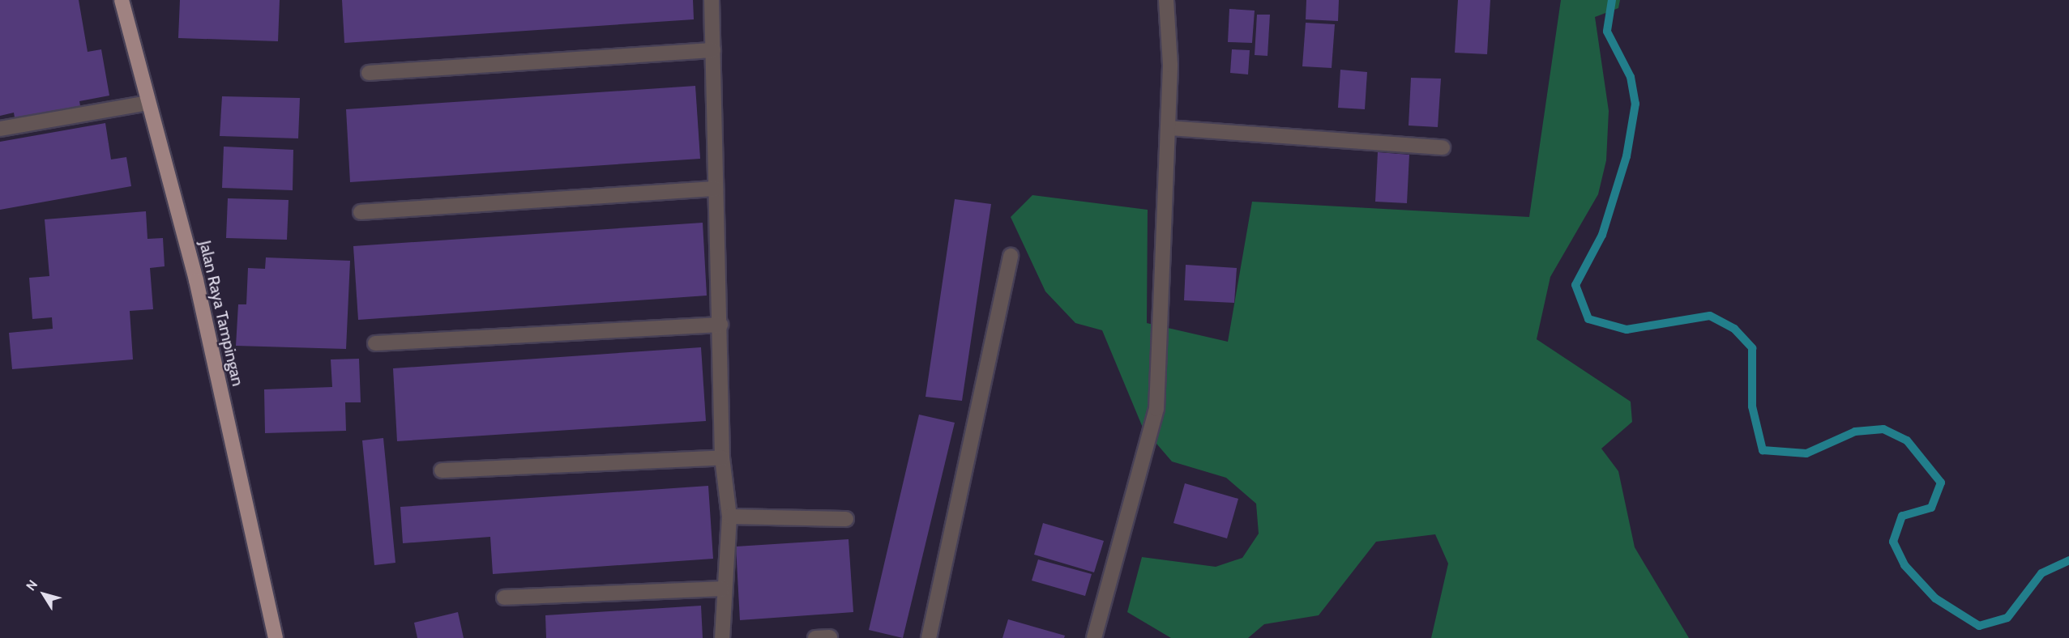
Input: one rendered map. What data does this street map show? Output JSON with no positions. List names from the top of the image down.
{
  "streets": {
    "main road": ["Jalan Raya Tampingan"]
  },
  "north": "top left"
}
